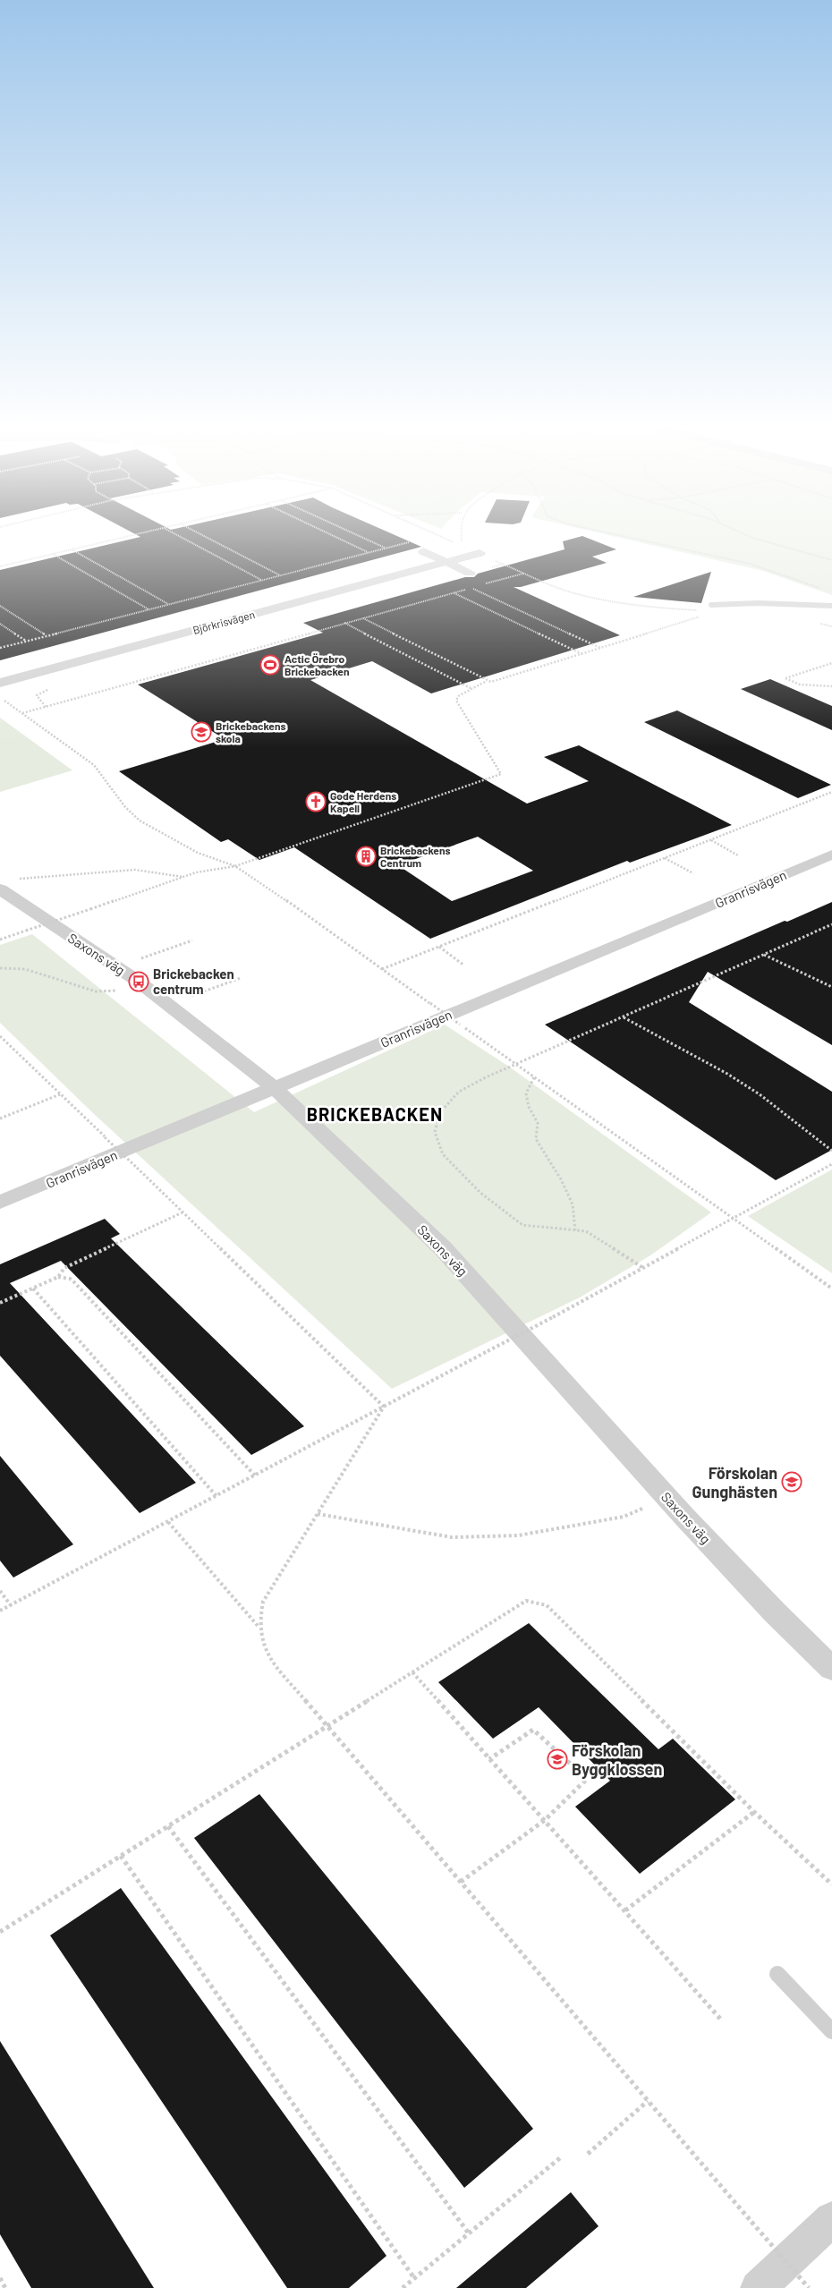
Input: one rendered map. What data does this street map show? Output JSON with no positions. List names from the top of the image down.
{
  "streets": {
    "street": ["Björkrisvägen", "Granrisvägen", "Saxons väg"]
  },
  "crossings": [
    ["Granrisvägen", "Saxons väg"]
  ],
  "districts": ["BRICKEBACKEN"],
  "places": {
    "sports": ["Actic Örebro Brickebacken"],
    "school or university": ["Brickebackens skola", "Förskolan Gunghästen", "Förskolan Byggklossen"],
    "church": ["Gode Herdens Kapell"],
    "building": ["Brickebackens Centrum"],
    "bus stop": ["Brickebacken centrum"]
  }
}
